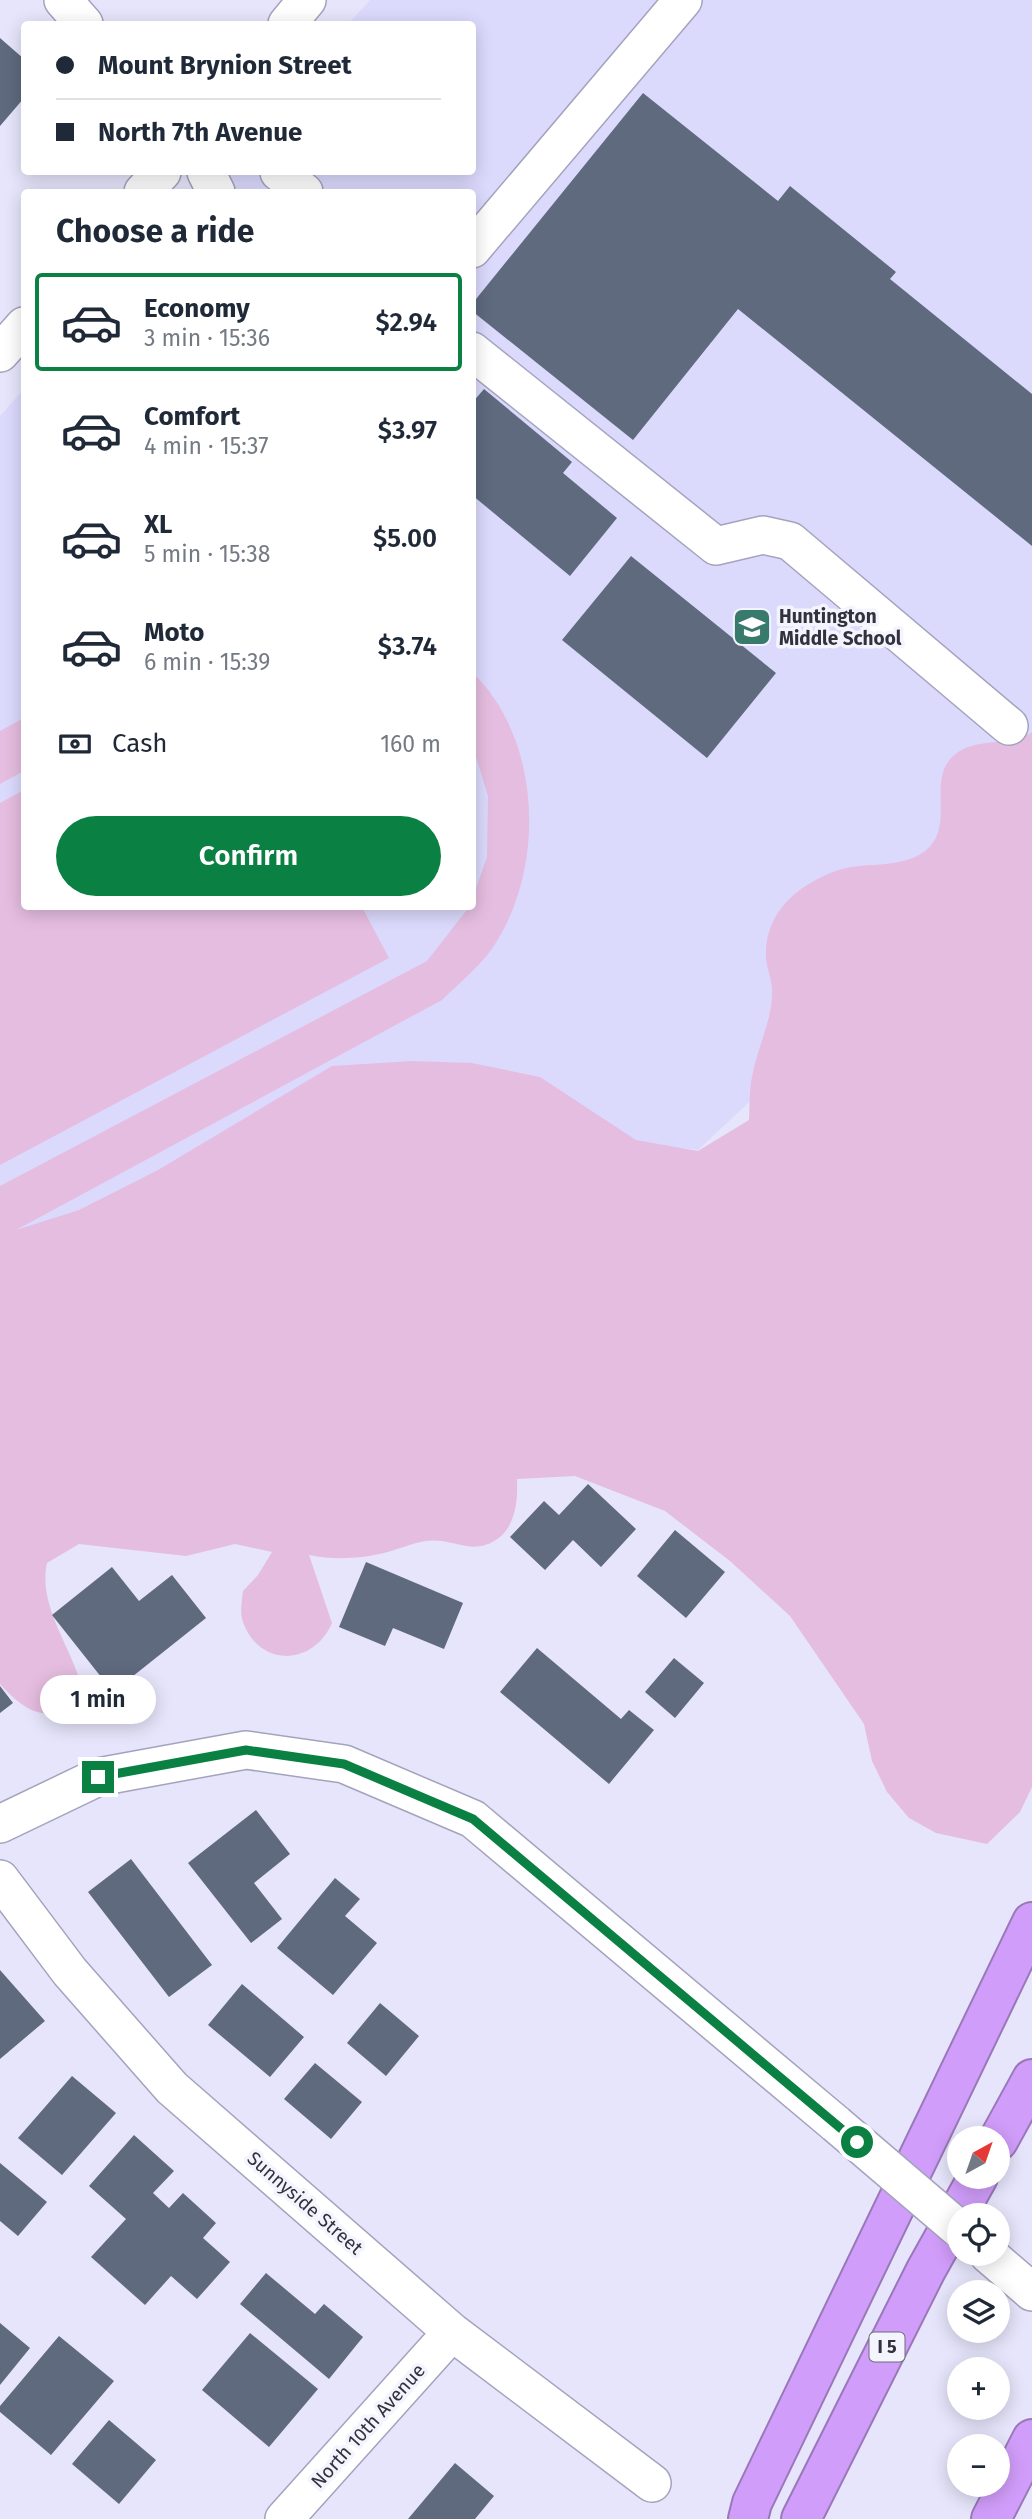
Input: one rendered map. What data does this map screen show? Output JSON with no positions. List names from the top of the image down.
{
  "streets": {
    "highway": ["I 5"],
    "street": ["Sunnyside Street", "North 10th Avenue"]
  },
  "crossings": [
    ["Sunnyside Street", "North 10th Avenue"]
  ],
  "places": {
    "school or university": ["Huntington Middle School"]
  },
  "north": "top right",
  "page": {
    "banner": ["Mount Brynion Street", "North 7th Avenue"],
    "heading": "Choose a ride",
    "list": [
      {
        "name": "Economy",
        "note": "3 min · 15:36",
        "value": "$2.94"
      },
      {
        "name": "Comfort",
        "note": "4 min · 15:37",
        "value": "$3.97"
      },
      {
        "name": "XL",
        "note": "5 min · 15:38",
        "value": "$5.00"
      },
      {
        "name": "Moto",
        "note": "6 min · 15:39",
        "value": "$3.74"
      }
    ],
    "pay": ["Cash", "160 m"],
    "buttons": "Confirm",
    "bubble": "1 min",
    "map_buttons": ["+", "−"]
  }
}
